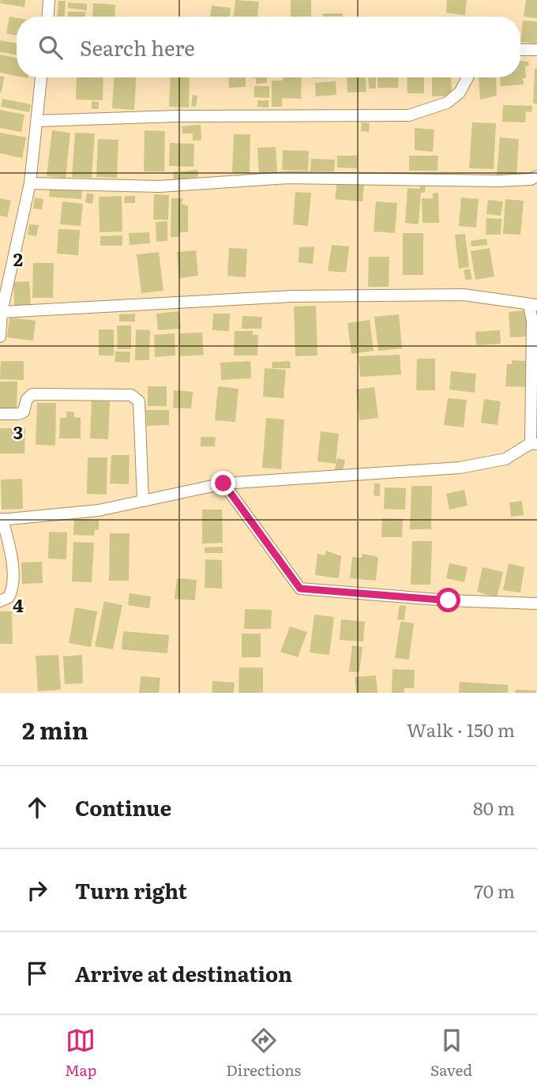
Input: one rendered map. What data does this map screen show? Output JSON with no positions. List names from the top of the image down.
{
  "page": {
    "search": "Search here",
    "heading": ["2 min", "Walk · 150 m"],
    "list": [
      ["Continue", "80 m"],
      ["Turn right", "70 m"],
      "Arrive at destination"
    ],
    "nav": ["Map", "Directions", "Saved"]
  },
  "grid": {
    "rows": ["2", "3", "4"]
  }
}
